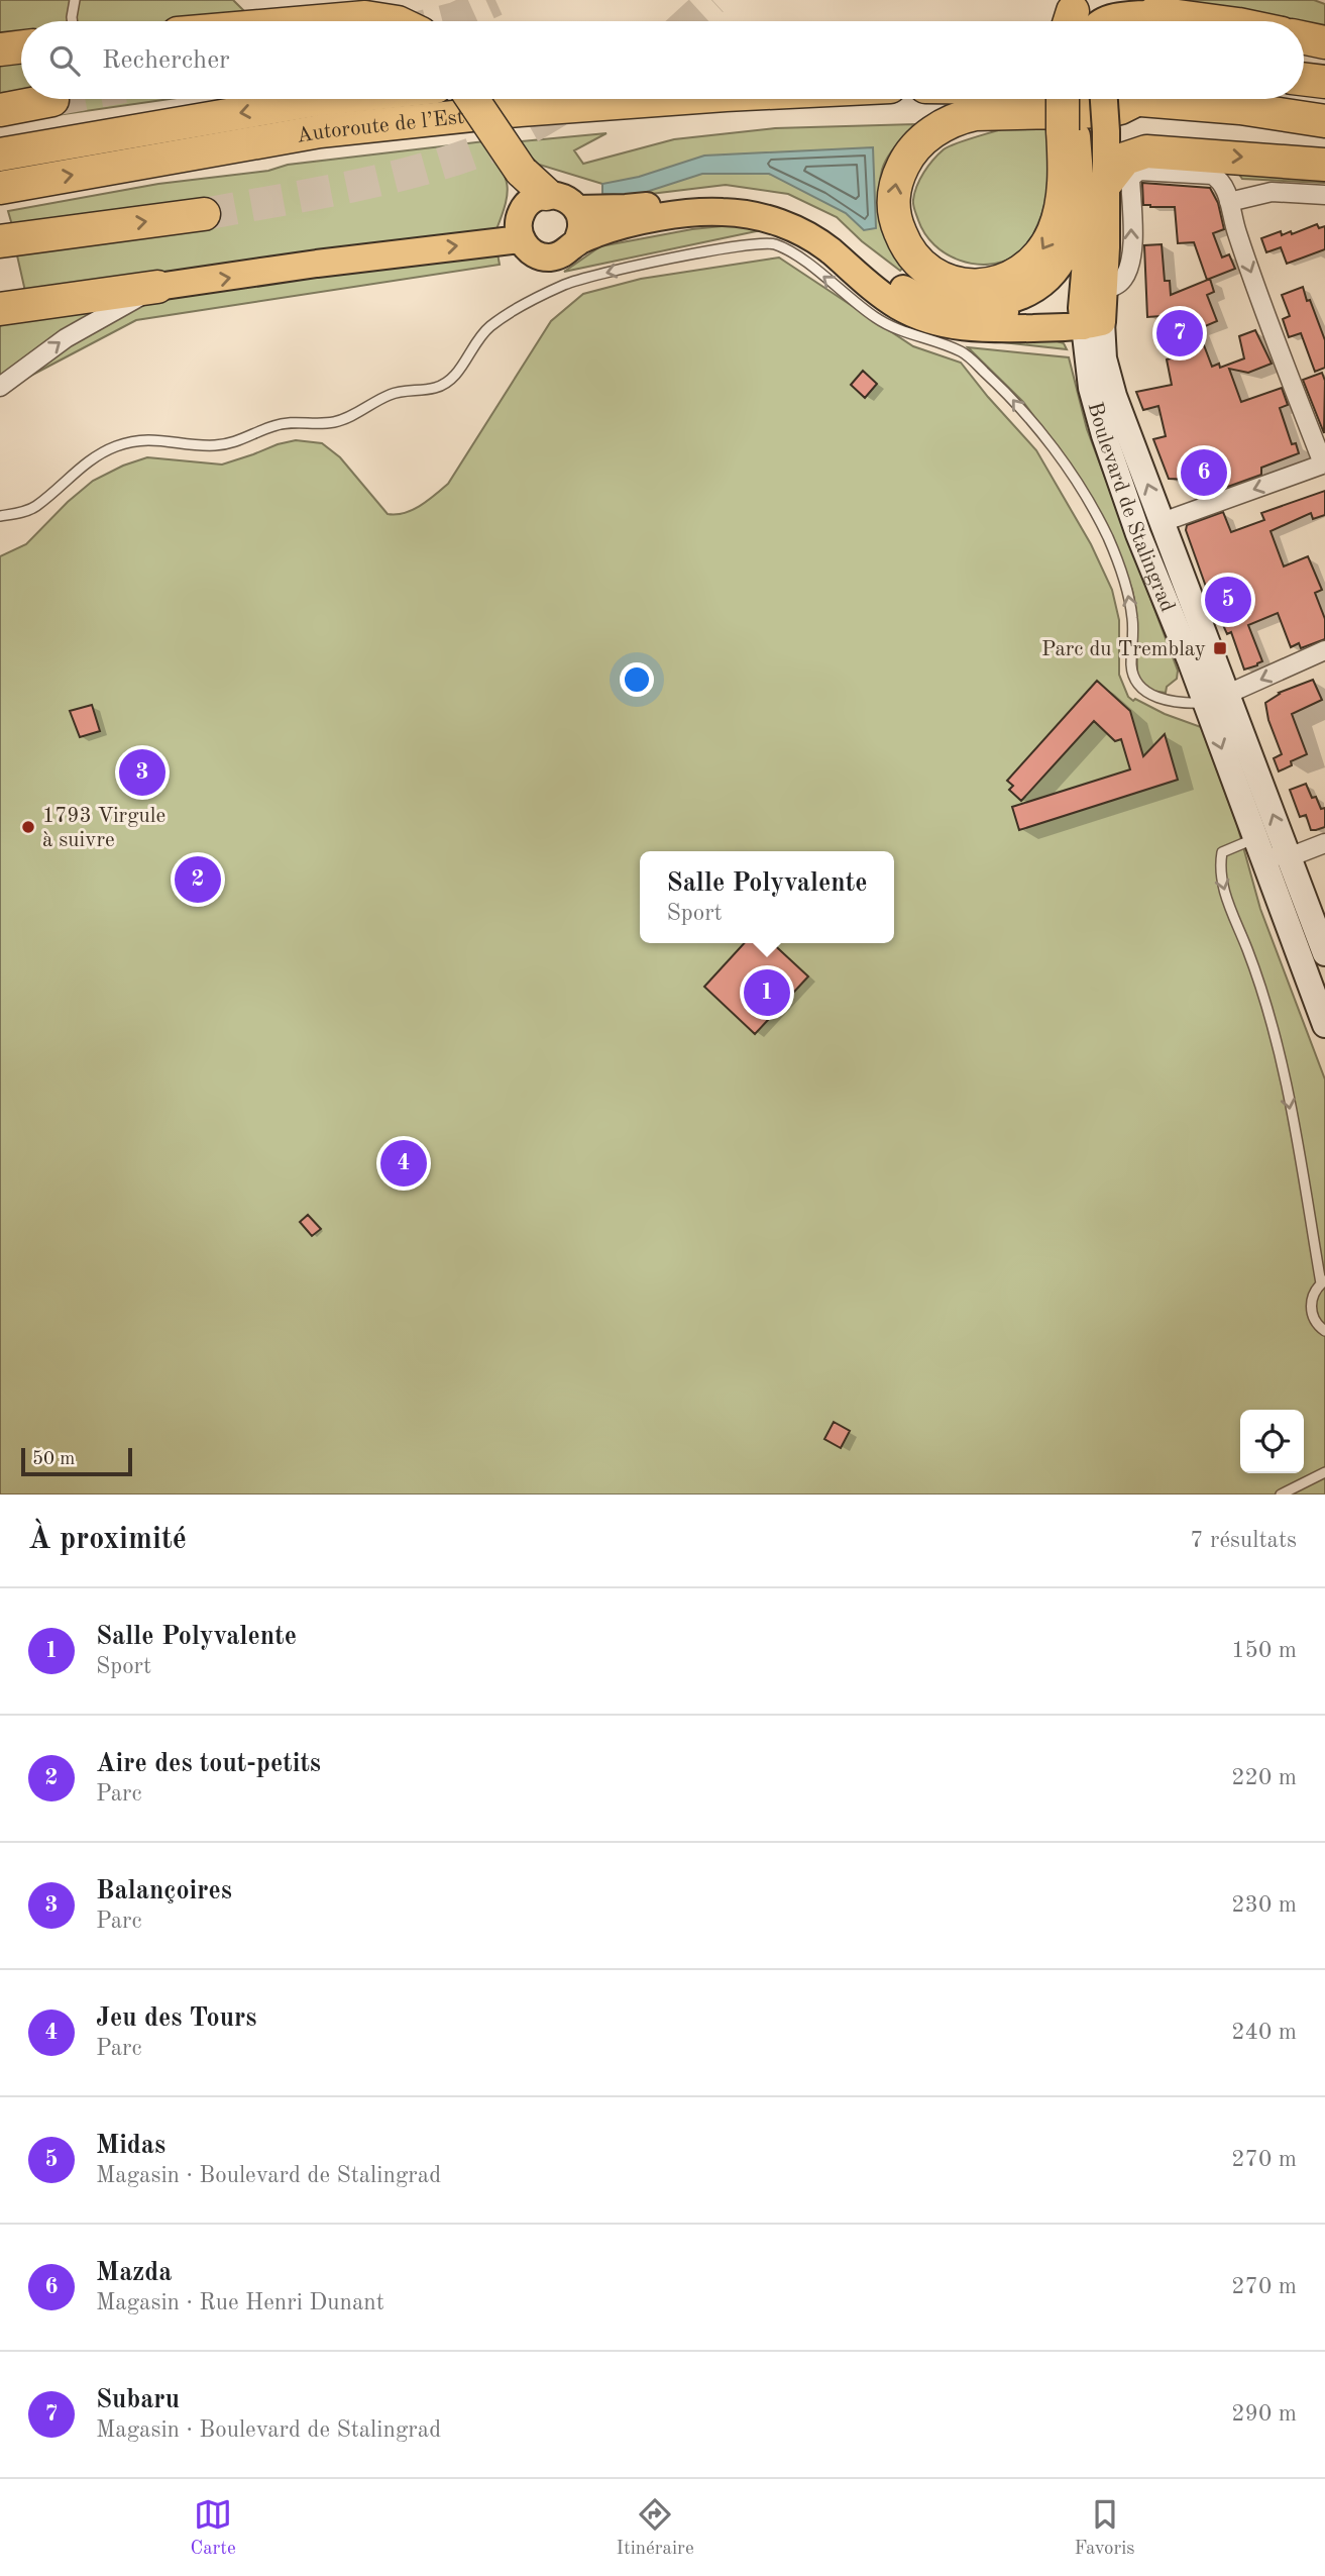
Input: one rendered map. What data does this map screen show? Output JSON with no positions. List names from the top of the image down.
{
  "streets": {
    "highway": ["Autoroute de l’Est"],
    "main road": ["Boulevard de Stalingrad"]
  },
  "places": {
    "transit": ["Parc du Tremblay"],
    "other": ["1793 Virgule à suivre"]
  },
  "scale_bar": "50 m",
  "page": {
    "search": "Rechercher",
    "pins": [
      "7",
      "6",
      "5",
      "3",
      "2",
      "1",
      "4"
    ],
    "popup": ["Salle Polyvalente", "Sport"],
    "scale": "50 m",
    "heading": ["À proximité", "7 résultats"],
    "list": [
      {
        "mark": "1",
        "name": "Salle Polyvalente",
        "note": "Sport",
        "value": "150 m"
      },
      {
        "mark": "2",
        "name": "Aire des tout-petits",
        "note": "Parc",
        "value": "220 m"
      },
      {
        "mark": "3",
        "name": "Balançoires",
        "note": "Parc",
        "value": "230 m"
      },
      {
        "mark": "4",
        "name": "Jeu des Tours",
        "note": "Parc",
        "value": "240 m"
      },
      {
        "mark": "5",
        "name": "Midas",
        "note": "Magasin · Boulevard de Stalingrad",
        "value": "270 m"
      },
      {
        "mark": "6",
        "name": "Mazda",
        "note": "Magasin · Rue Henri Dunant",
        "value": "270 m"
      },
      {
        "mark": "7",
        "name": "Subaru",
        "note": "Magasin · Boulevard de Stalingrad",
        "value": "290 m"
      }
    ],
    "nav": ["Carte", "Itinéraire", "Favoris"]
  }
}
